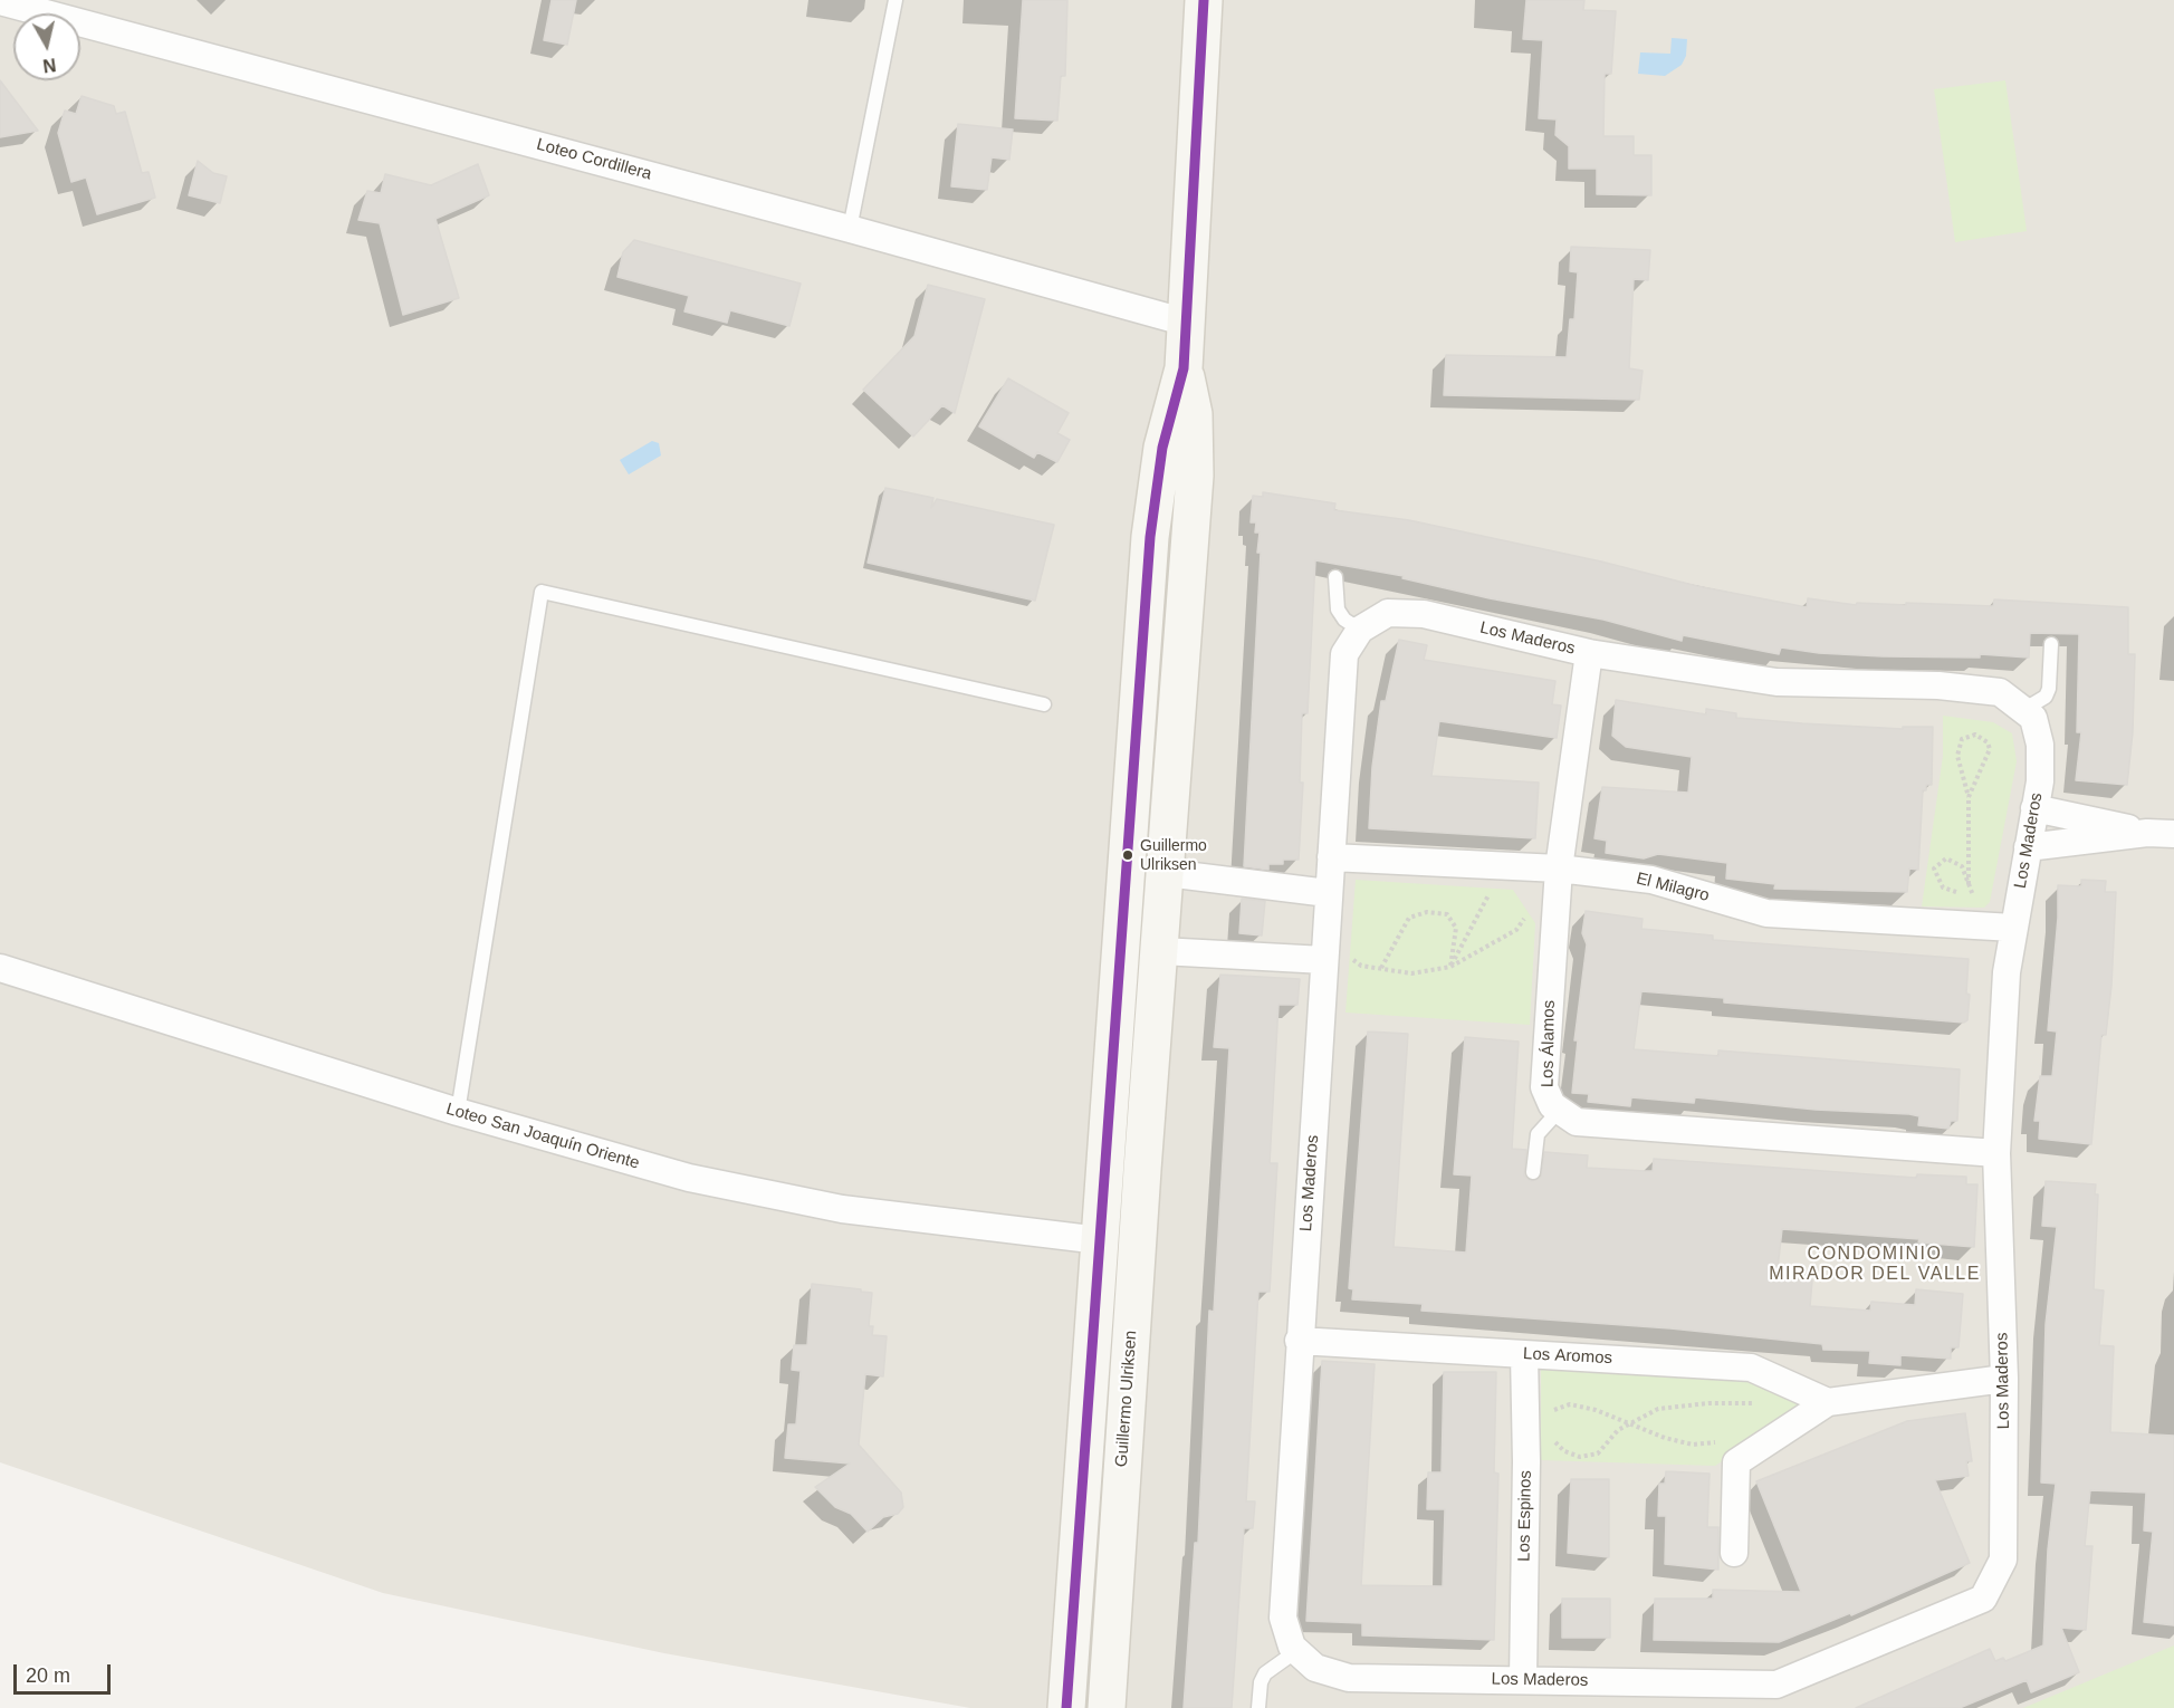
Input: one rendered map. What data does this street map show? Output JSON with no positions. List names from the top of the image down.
{
  "streets": {
    "main road": ["Guillermo Ulriksen"],
    "street": [
      "Loteo Cordillera",
      "Los Maderos",
      "El Milagro",
      "Los Álamos",
      "Loteo San Joaquín Oriente",
      "Los Aromos",
      "Los Espinos"
    ]
  },
  "crossings": [
    ["Loteo Cordillera", "Guillermo Ulriksen"],
    ["Los Maderos", "El Milagro"],
    ["Los Maderos", "Los Álamos"],
    ["Los Maderos", "Los Aromos"],
    ["Los Maderos", "Los Espinos"],
    ["El Milagro", "Los Álamos"],
    ["Loteo San Joaquín Oriente", "Guillermo Ulriksen"],
    ["Los Aromos", "Los Espinos"]
  ],
  "districts": ["CONDOMINIO MIRADOR DEL VALLE"],
  "places": ["Guillermo Ulriksen"],
  "scale_bar": "20 m",
  "north": "bottom"
}
